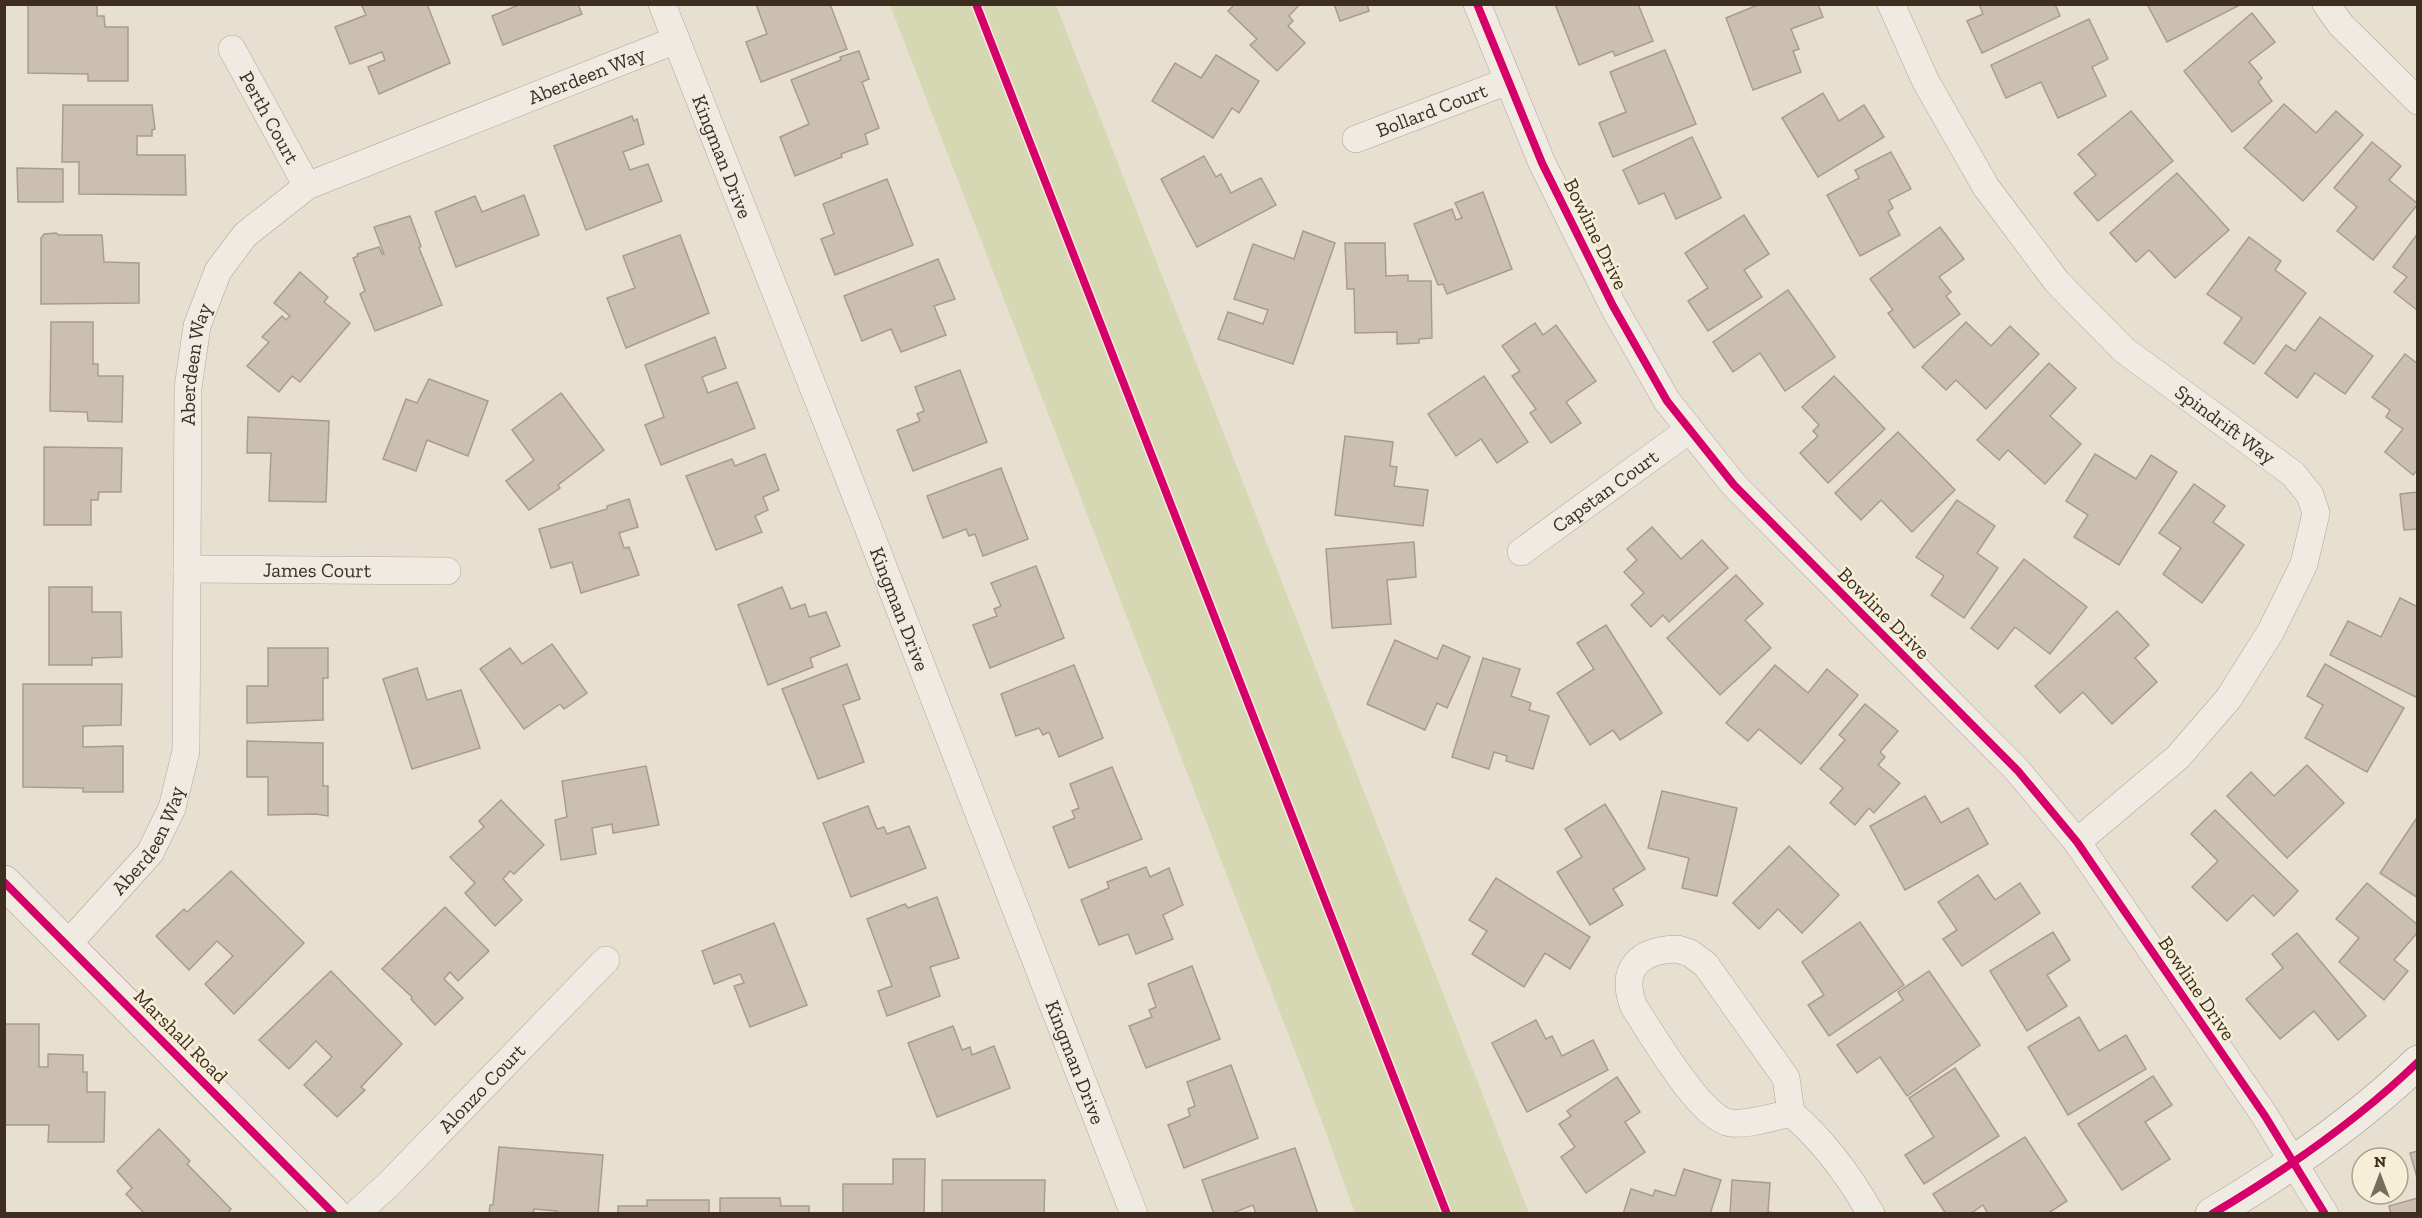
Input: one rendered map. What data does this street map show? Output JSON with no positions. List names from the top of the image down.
{
  "streets": {
    "street": [
      "Aberdeen Way",
      "Bollard Court",
      "Perth Court",
      "Kingman Drive",
      "Bowline Drive",
      "Spindrift Way",
      "Capstan Court",
      "James Court",
      "Marshall Road",
      "Alonzo Court"
    ]
  },
  "crossings": [
    ["Aberdeen Way", "Perth Court"],
    ["Aberdeen Way", "Kingman Drive"],
    ["Aberdeen Way", "James Court"],
    ["Aberdeen Way", "Marshall Road"],
    ["Bollard Court", "Bowline Drive"],
    ["Bowline Drive", "Spindrift Way"],
    ["Bowline Drive", "Capstan Court"]
  ],
  "north": "top"
}
